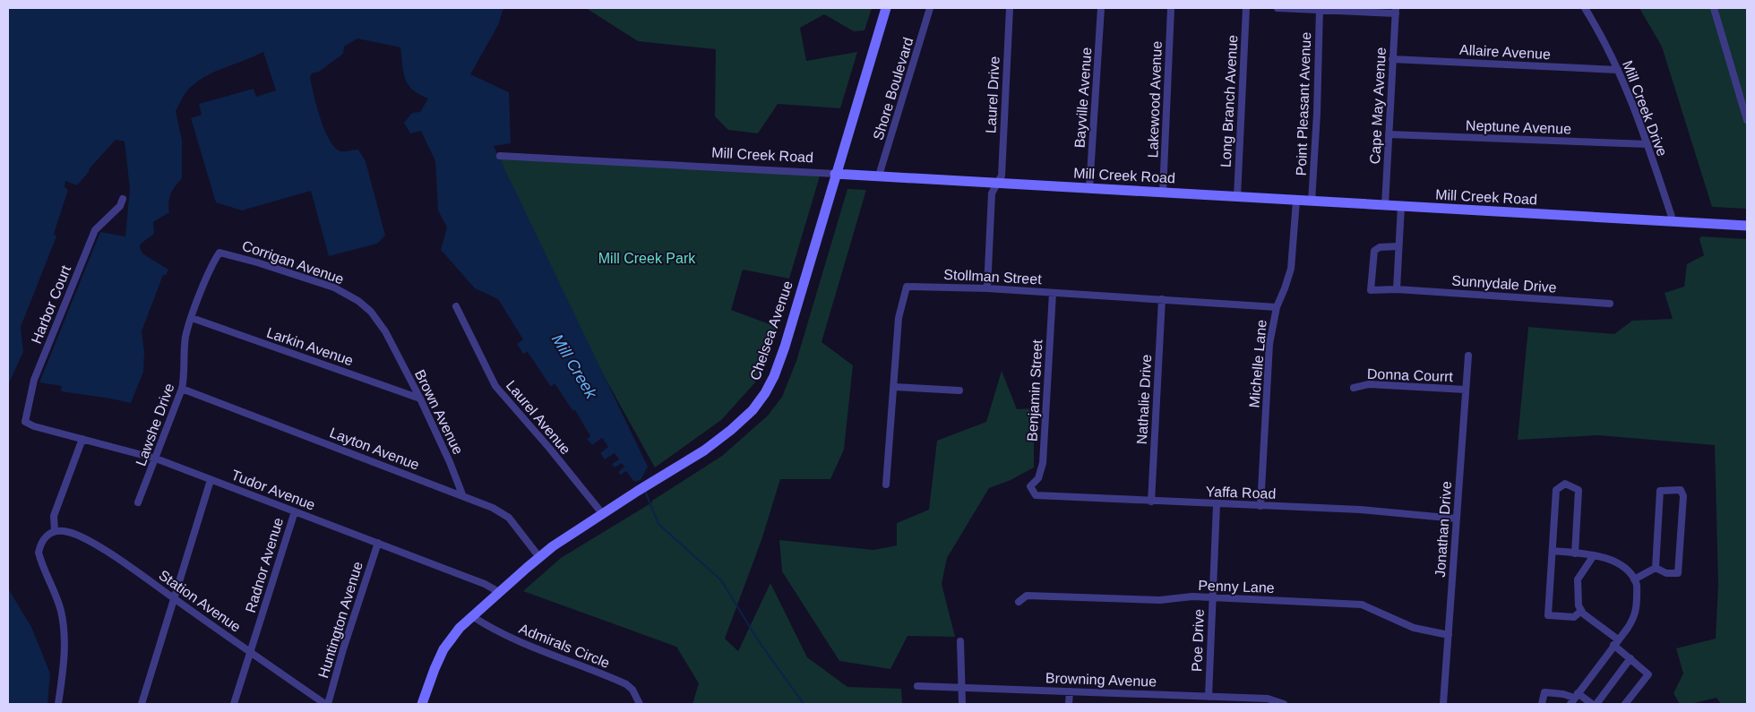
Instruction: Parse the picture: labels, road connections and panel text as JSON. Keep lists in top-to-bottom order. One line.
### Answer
{"streets":{"street":["Allaire Avenue","Shore Boulevard","Laurel Drive","Bayville Avenue","Lakewood Avenue","Long Branch Avenue","Point Pleasant Avenue","Cape May Avenue","Mill Creek Drive","Neptune Avenue","Mill Creek Road","Corrigan Avenue","Stollman Street","Sunnydale Drive","Harbor Court","Chelsea Avenue","Larkin Avenue","Michelle Lane","Donna Courrt","Benjamin Street","Nathalie Drive","Brown Avenue","Laurel Avenue","Lawshe Drive","Layton Avenue","Tudor Avenue","Yaffa Road","Jonathan Drive","Radnor Avenue","Penny Lane","Station Avenue","Huntington Avenue","Poe Drive","Admirals Circle","Browning Avenue"]},"crossings":[["Allaire Avenue","Cape May Avenue"],["Allaire Avenue","Mill Creek Drive"],["Shore Boulevard","Mill Creek Road"],["Laurel Drive","Mill Creek Road"],["Laurel Drive","Stollman Street"],["Bayville Avenue","Mill Creek Road"],["Lakewood Avenue","Mill Creek Road"],["Long Branch Avenue","Mill Creek Road"],["Point Pleasant Avenue","Mill Creek Road"],["Cape May Avenue","Neptune Avenue"],["Cape May Avenue","Mill Creek Road"],["Mill Creek Drive","Neptune Avenue"],["Mill Creek Drive","Mill Creek Road"],["Mill Creek Road","Chelsea Avenue"],["Mill Creek Road","Michelle Lane"],["Corrigan Avenue","Brown Avenue"],["Corrigan Avenue","Lawshe Drive"],["Stollman Street","Michelle Lane"],["Stollman Street","Benjamin Street"],["Stollman Street","Nathalie Drive"],["Harbor Court","Tudor Avenue"],["Chelsea Avenue","Laurel Avenue"],["Chelsea Avenue","Layton Avenue"],["Chelsea Avenue","Tudor Avenue"],["Chelsea Avenue","Admirals Circle"],["Larkin Avenue","Brown Avenue"],["Larkin Avenue","Lawshe Drive"],["Michelle Lane","Yaffa Road"],["Donna Courrt","Jonathan Drive"],["Benjamin Street","Yaffa Road"],["Nathalie Drive","Yaffa Road"],["Brown Avenue","Layton Avenue"],["Lawshe Drive","Layton Avenue"],["Lawshe Drive","Tudor Avenue"],["Tudor Avenue","Radnor Avenue"],["Tudor Avenue","Huntington Avenue"],["Yaffa Road","Jonathan Drive"],["Yaffa Road","Poe Drive"],["Jonathan Drive","Penny Lane"],["Radnor Avenue","Station Avenue"],["Penny Lane","Poe Drive"],["Station Avenue","Huntington Avenue"],["Poe Drive","Browning Avenue"]],"water":["Mill Creek"],"parks":["Mill Creek Park"]}
